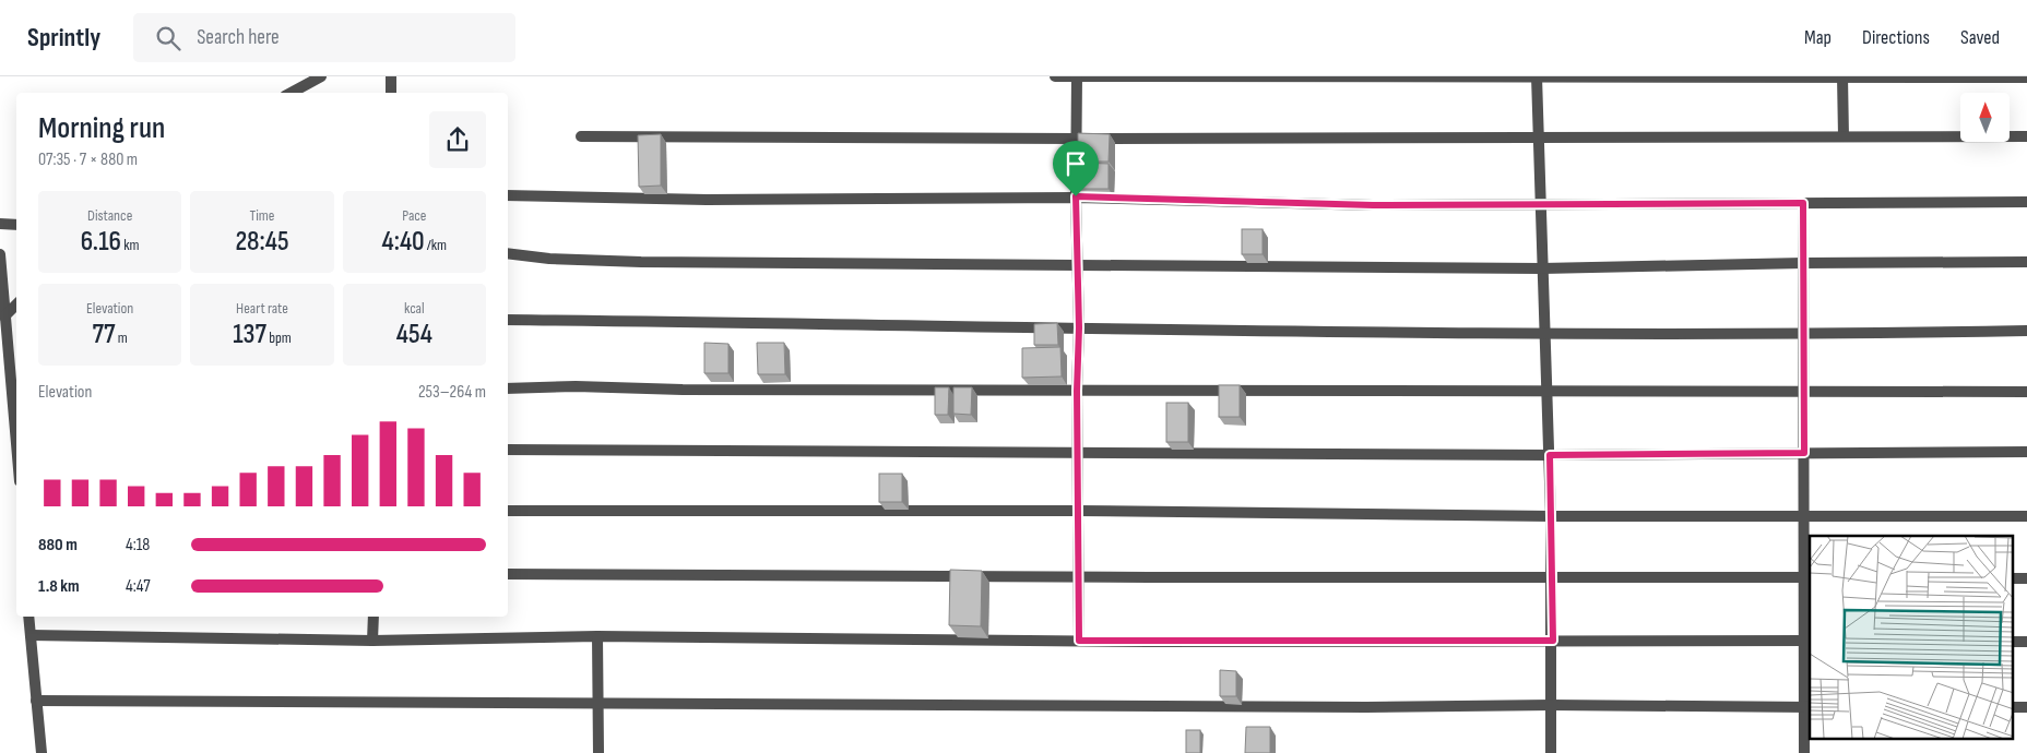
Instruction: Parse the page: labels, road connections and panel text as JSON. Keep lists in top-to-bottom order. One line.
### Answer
{"north":"top","page":{"header":"Sprintly","search":"Search here","nav":["Map","Directions","Saved"],"heading":["Morning run","07:35 · 7 × 880 m"],"stats":[["Distance","6.16 km"],["Time","28:45"],["Pace","4:40 /km"],["Elevation","77 m"],["Heart rate","137 bpm"],["kcal","454"]],"chart":["Elevation","253–264 m"],"list":[{"name":"880 m","note":"4:18"},{"name":"1.8 km","note":"4:47"}]}}
